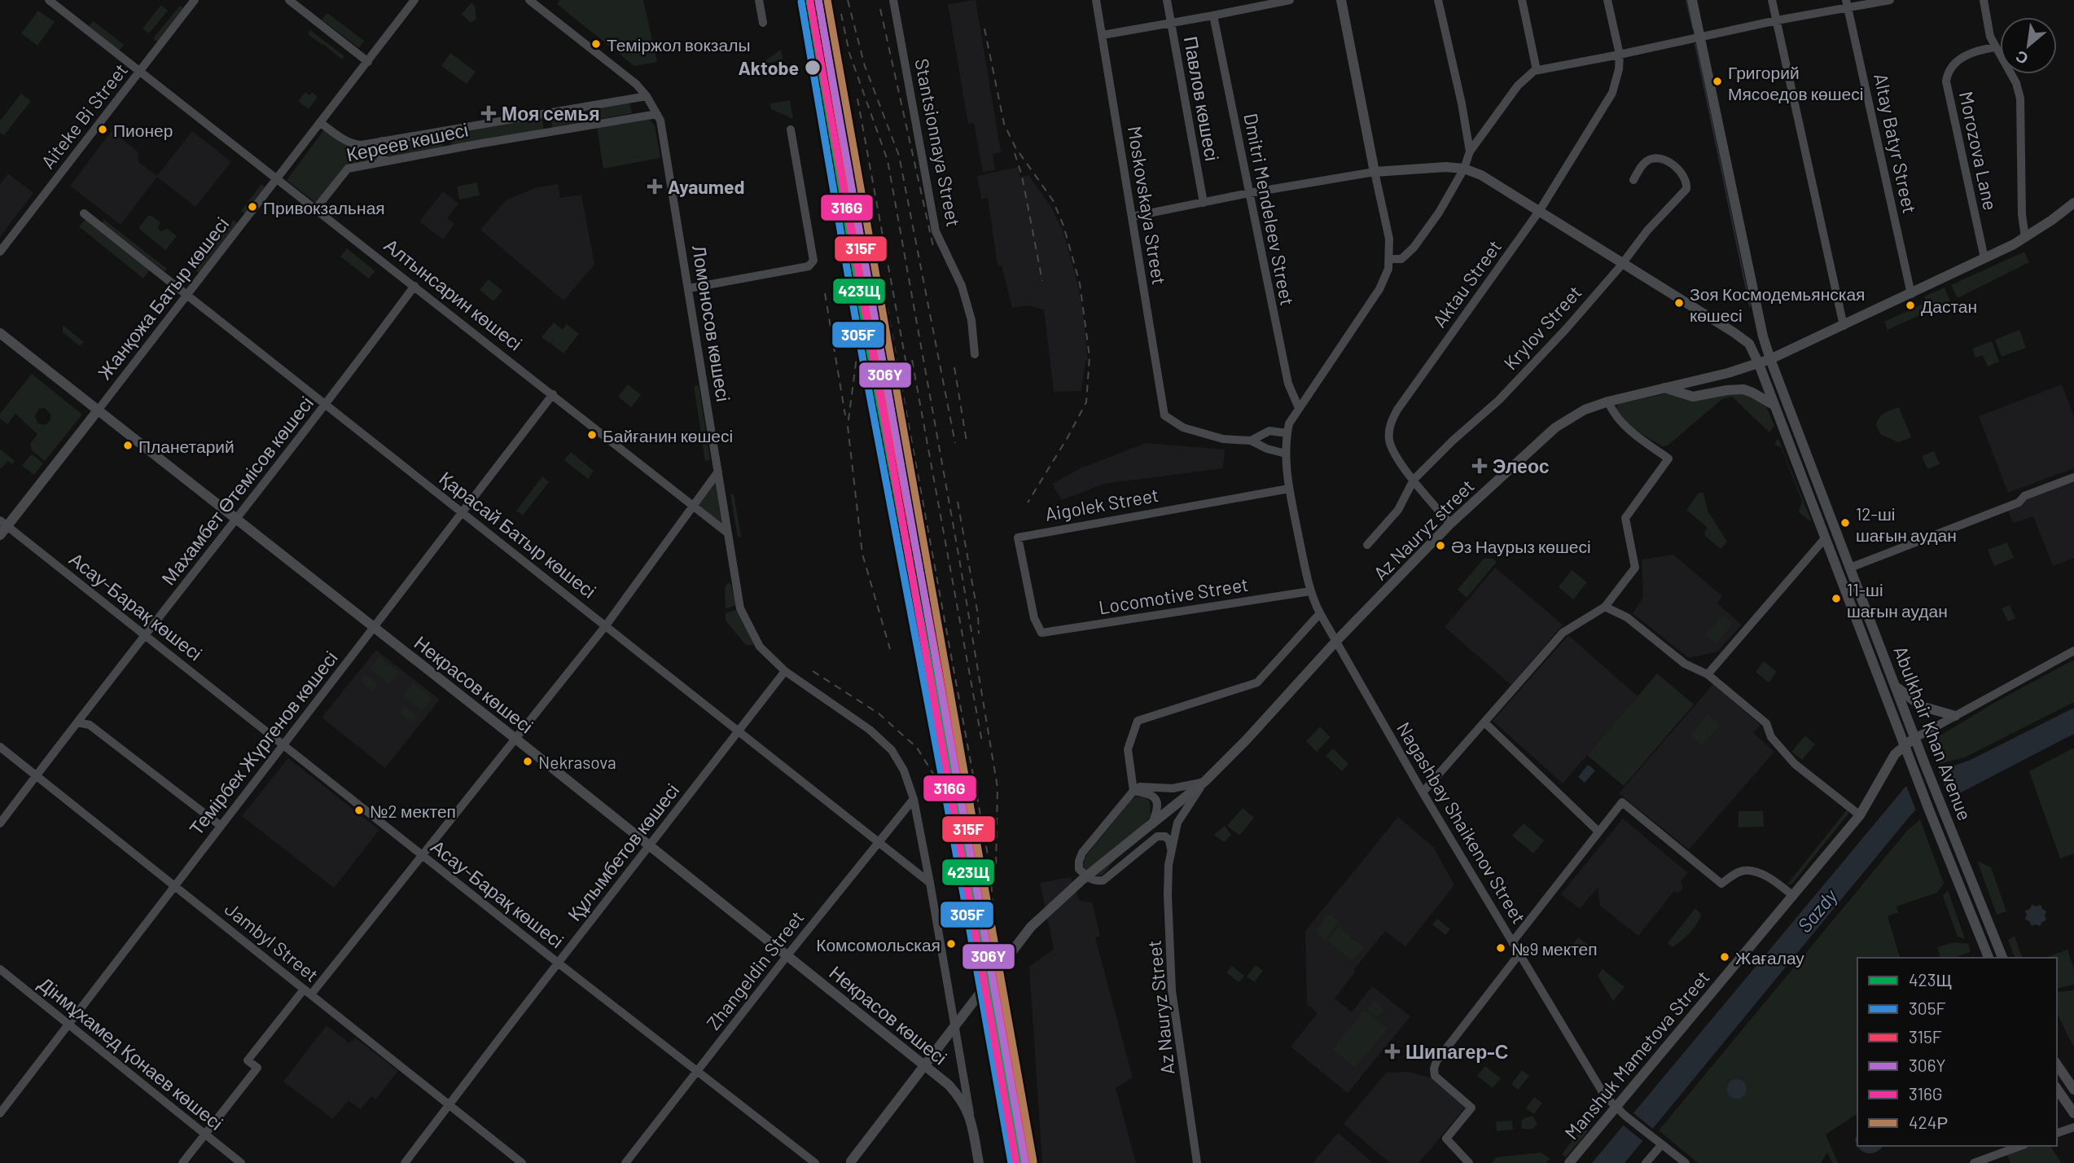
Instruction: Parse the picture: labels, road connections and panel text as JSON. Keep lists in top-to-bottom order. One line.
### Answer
{"streets":{"main road":["Жанқожа Батыр көшесі","Ломоносов көшесі","Az Nauryz street","Некрасов көшесі","Abulkhair Khan Avenue","Manshuk Mametova Street"],"street":["Павлов көшесі","Aiteke Bi Street","Кереев көшесі","Stantsionnaya Street","Altay Batyr Street","Morozova Lane","Moskovskaya Street","Dmitri Mendeleev Street","Aktau Street","Алтынсарин көшесі","Krylov Street","Махамбет Өтемісов көшесі","Aigolek Street","Қарасай Батыр көшесі","Locomotive Street","Асау-Барақ көшесі","Темірбек Жүргенов көшесі","Nagashbay Shaikenov Street","Құлымбетов көшесі","Jambyl Street","Zhangeldin Street","Az Nauryz Street","Дінмұхамед Қонаев көшесі"]},"crossings":[["Aiteke Bi Street","Алтынсарин көшесі"],["Кереев көшесі","Алтынсарин көшесі"],["Кереев көшесі","Жанқожа Батыр көшесі"],["Кереев көшесі","Ломоносов көшесі"],["Altay Batyr Street","Az Nauryz street"],["Morozova Lane","Az Nauryz street"],["Dmitri Mendeleev Street","Nagashbay Shaikenov Street"],["Aktau Street","Krylov Street"],["Aktau Street","Az Nauryz street"],["Aktau Street","Abulkhair Khan Avenue"],["Алтынсарин көшесі","Жанқожа Батыр көшесі"],["Алтынсарин көшесі","Ломоносов көшесі"],["Алтынсарин көшесі","Махамбет Өтемісов көшесі"],["Алтынсарин көшесі","Темірбек Жүргенов көшесі"],["Жанқожа Батыр көшесі","Қарасай Батыр көшесі"],["Жанқожа Батыр көшесі","Асау-Барақ көшесі"],["Жанқожа Батыр көшесі","Некрасов көшесі"],["Ломоносов көшесі","Қарасай Батыр көшесі"],["Ломоносов көшесі","Некрасов көшесі"],["Ломоносов көшесі","Құлымбетов көшесі"],["Ломоносов көшесі","Zhangeldin Street"],["Krylov Street","Abulkhair Khan Avenue"],["Махамбет Өтемісов көшесі","Қарасай Батыр көшесі"],["Махамбет Өтемісов көшесі","Асау-Барақ көшесі"],["Махамбет Өтемісов көшесі","Некрасов көшесі"],["Махамбет Өтемісов көшесі","Jambyl Street"],["Aigolek Street","Locomotive Street"],["Aigolek Street","Nagashbay Shaikenov Street"],["Az Nauryz street","Abulkhair Khan Avenue"],["Az Nauryz street","Nagashbay Shaikenov Street"],["Қарасай Батыр көшесі","Темірбек Жүргенов көшесі"],["Қарасай Батыр көшесі","Құлымбетов көшесі"],["Қарасай Батыр көшесі","Zhangeldin Street"],["Locomotive Street","Nagashbay Shaikenov Street"],["Асау-Барақ көшесі","Темірбек Жүргенов көшесі"],["Асау-Барақ көшесі","Құлымбетов көшесі"],["Асау-Барақ көшесі","Zhangeldin Street"],["Некрасов көшесі","Темірбек Жүргенов көшесі"],["Некрасов көшесі","Құлымбетов көшесі"],["Некрасов көшесі","Zhangeldin Street"],["Abulkhair Khan Avenue","Manshuk Mametova Street"],["Темірбек Жүргенов көшесі","Jambyl Street"],["Темірбек Жүргенов көшесі","Дінмұхамед Қонаев көшесі"],["Nagashbay Shaikenov Street","Manshuk Mametova Street"],["Құлымбетов көшесі","Jambyl Street"]],"water":["Sazdy"],"places":{"other":["Теміржол вокзалы","Aktobe","Григорий Мясоедов көшесі","Пионер","Привокзальная","Зоя Космодемьянская көшесі","Дастан","Байғанин көшесі","Планетарий","12-ші шағын аудан","Әз Наурыз көшесі","11-ші шағын аудан","Nekrasova","№2 мектеп","Комсомольская","№9 мектеп","Жағалау"],"health":["Моя семья","Ayaumed","Элеос","Шипагер-С"]},"lines":["transit line 423Щ","transit line 315F","transit line 306Y","transit line 424Р","transit line 305F","transit line 316G"],"legend":["423Щ","305F","315F","306Y","316G","424Р"],"north":"bottom left"}
